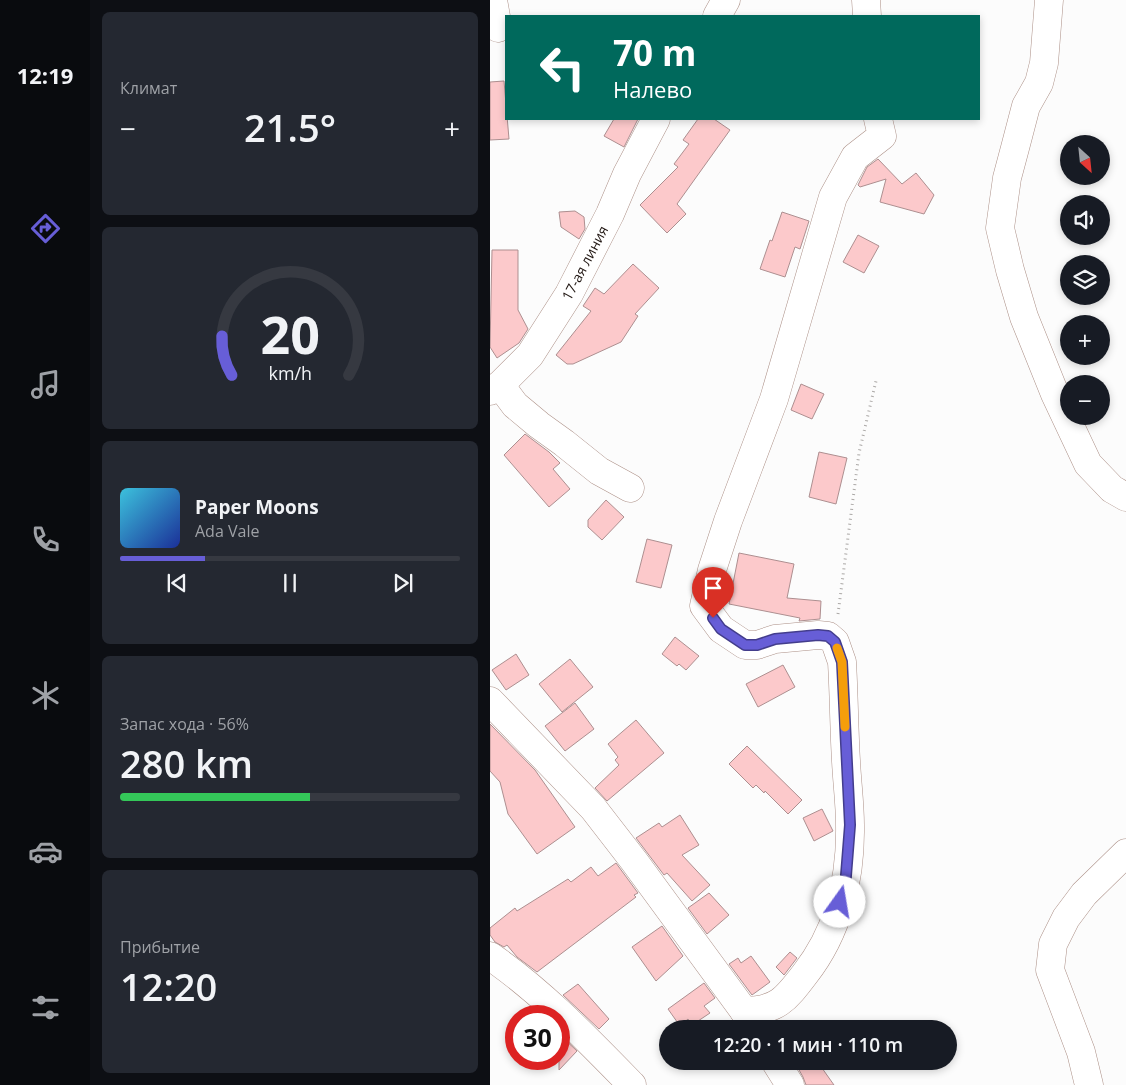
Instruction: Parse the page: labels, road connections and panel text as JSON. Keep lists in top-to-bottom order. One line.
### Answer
{"streets":{"street":["17-ая линия"]},"north":"bottom right","page":{"tabs":"12:19","tile":["Климат",["Запас хода · 56%","280 km"],["Прибытие","12:20"]],"turn":["70 m","Налево"],"heat":["−","21.5°","+"],"map_buttons":["+","−"],"song":["Paper Moons","Ada Vale"],"limit":"30","trip":"12:20 · 1 мин · 110 m","gauge":["20","km/h"]}}
